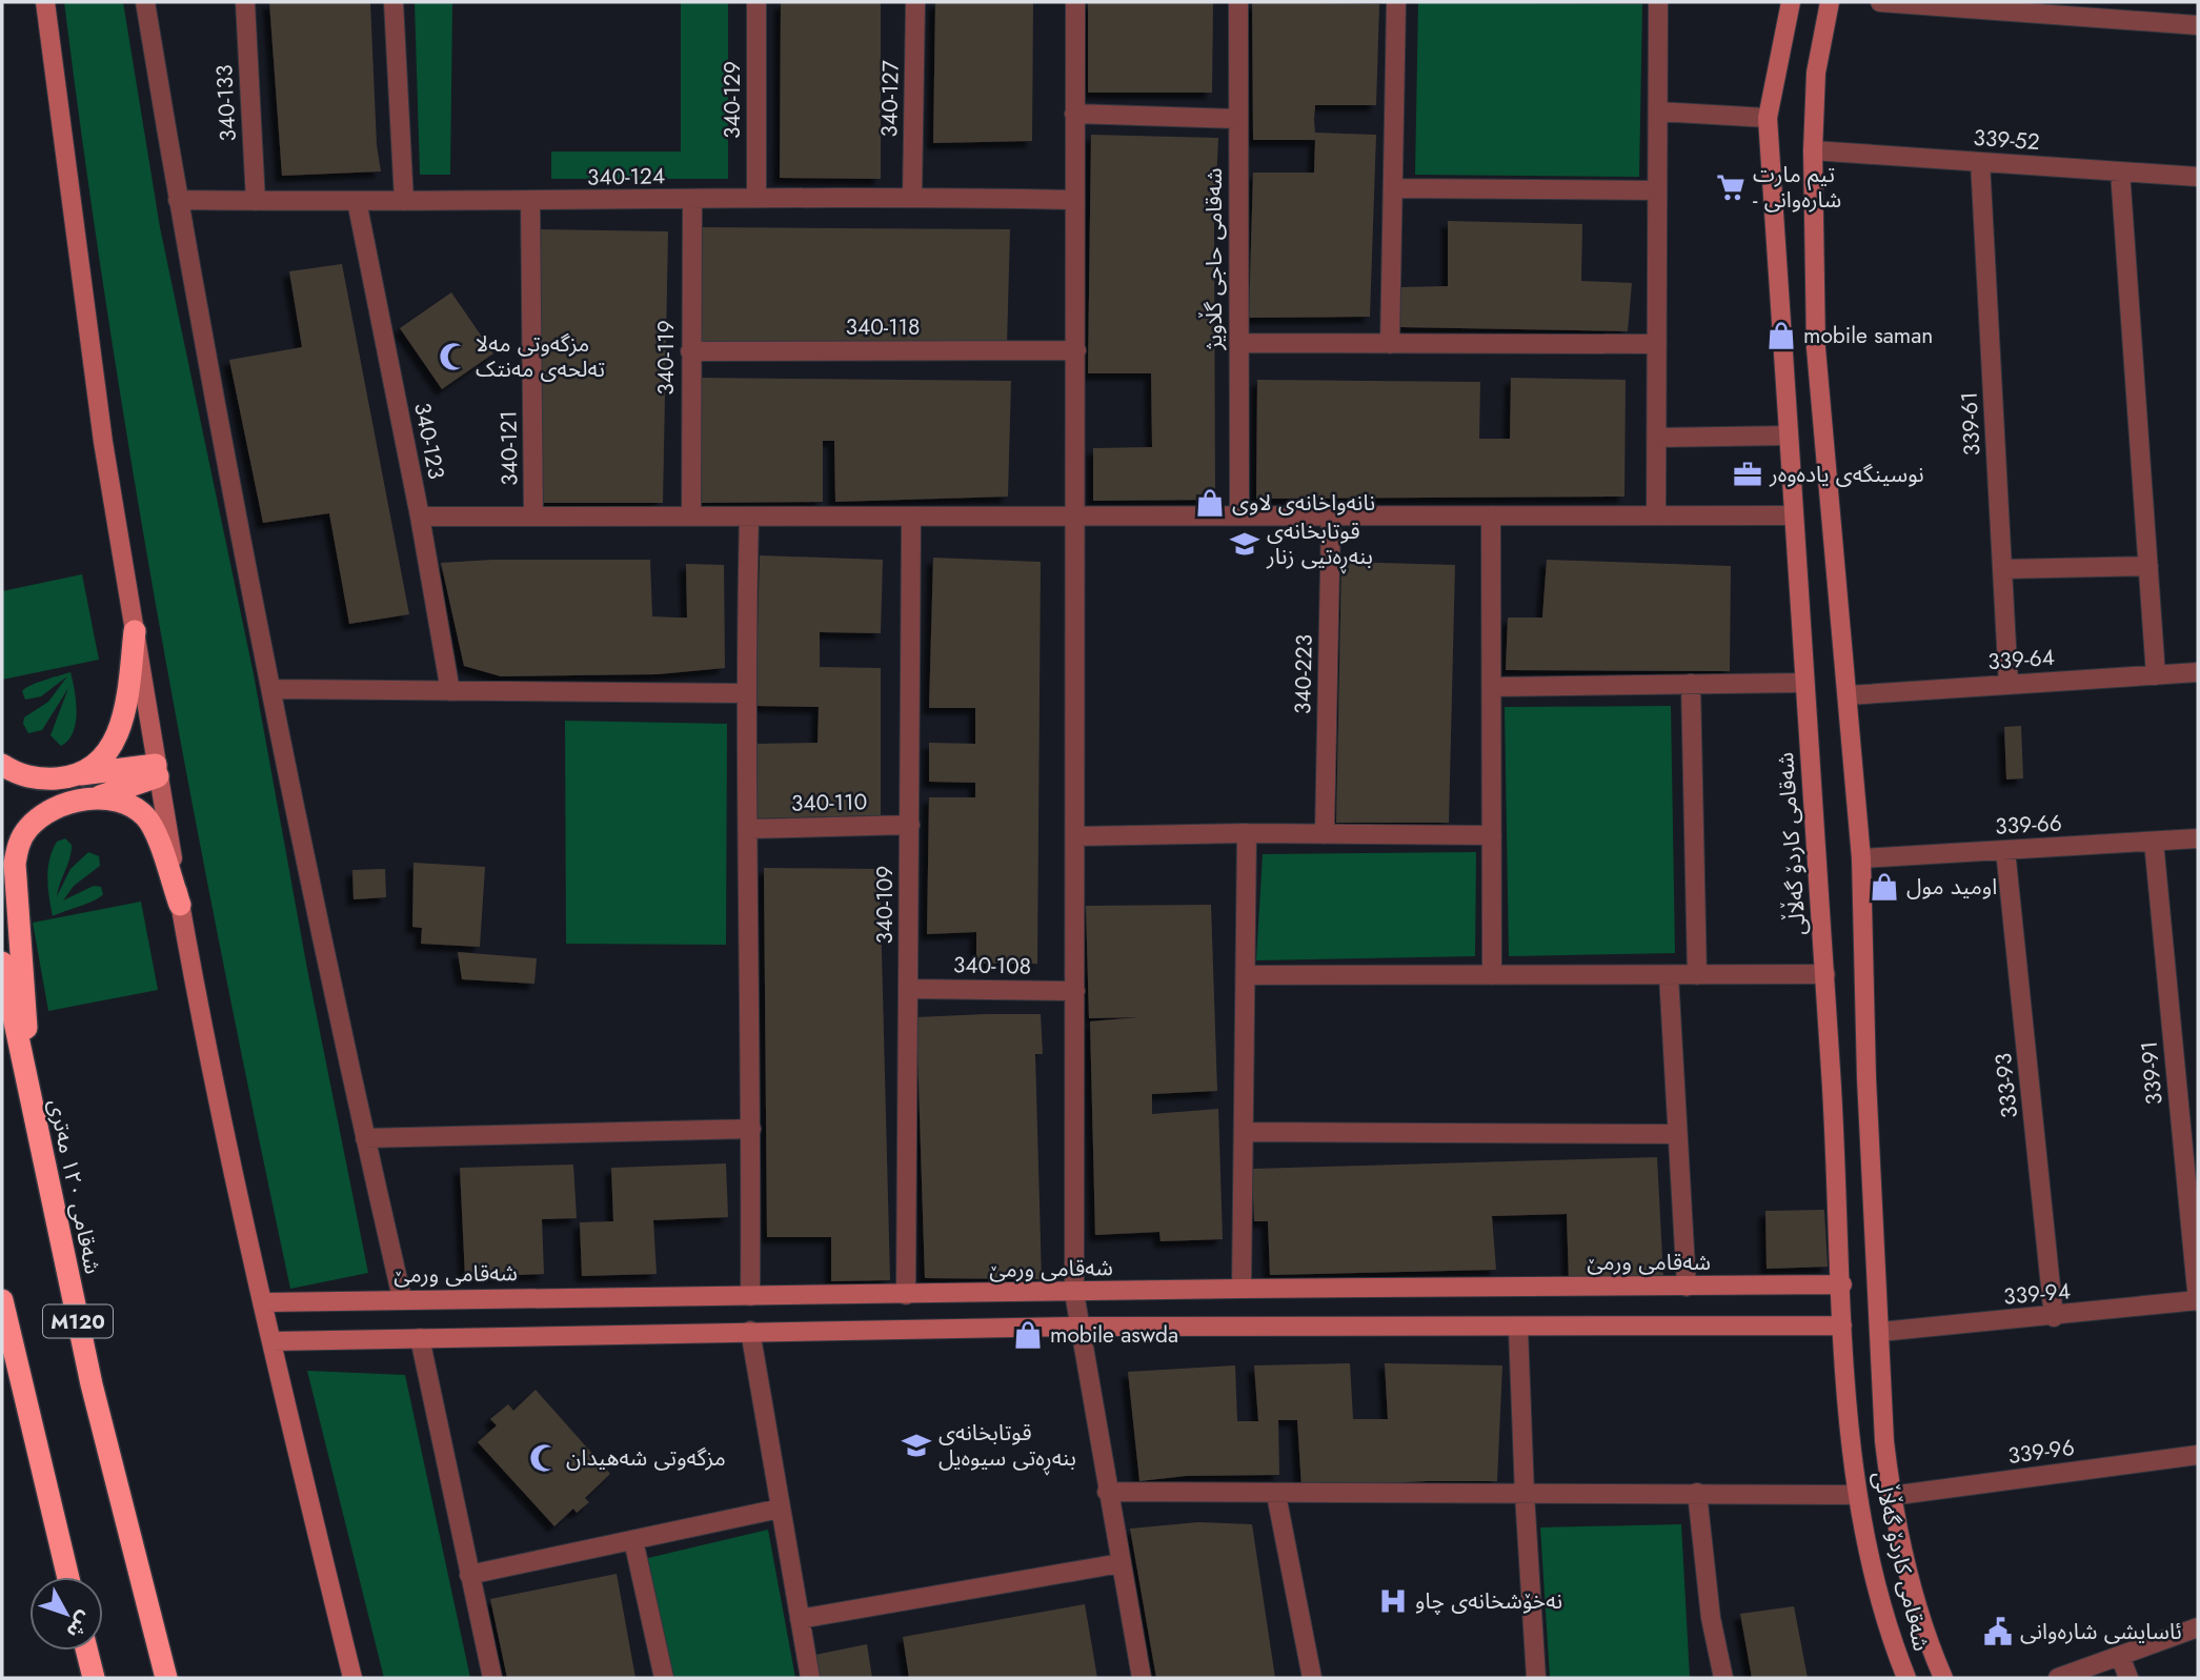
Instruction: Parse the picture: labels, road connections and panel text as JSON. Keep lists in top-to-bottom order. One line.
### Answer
{"streets":{"highway":["شەقامی ١٢٠ مەتری","M120"],"street":["340-127","340-129","340-133","339-52","340-124","شەقامی حاجی گڵاویژ","340-118","340-119","339-61","340-123","340-121","339-64","340-223","340-110","339-66","شەقامی کاردۆ گەڵاڵی","340-109","340-108","339-91","333-93","شەقامی ورمێ","339-94","339-96"]},"crossings":[["340-127","340-124"],["340-129","340-124"],["340-133","340-124"],["339-52","339-61"],["339-52","شەقامی کاردۆ گەڵاڵی"],["340-124","340-119"],["340-124","340-123"],["340-124","340-121"],["340-118","340-119"],["339-61","339-64"],["339-64","شەقامی کاردۆ گەڵاڵی"],["340-110","340-109"],["339-66","شەقامی کاردۆ گەڵاڵی"],["339-66","339-91"],["339-66","333-93"],["شەقامی کاردۆ گەڵاڵی","شەقامی ورمێ"],["شەقامی کاردۆ گەڵاڵی","339-94"],["شەقامی کاردۆ گەڵاڵی","339-96"],["340-109","340-108"],["340-109","شەقامی ورمێ"],["339-91","339-94"],["333-93","339-94"]],"places":{"supermarket":["تیم مارت - شارەوانی"],"shop":["mobile saman","نانەواخانەی لاوی","اوميد مول","mobile aswda"],"mosque":["مزگەوتی مەلا تەلحەی مەنتک","مزگەوتی شەهیدان"],"office":["نوسینگەی یادەوەر"],"school or university":["قوتابخانەی بنەڕەتیی زنار","قوتابخانەی بنەڕەتی سیوەیل"],"hospital":["نەخۆشخانەی چاو"],"public building":["ئاسایشی شارەوانی"]},"north":"bottom right"}
